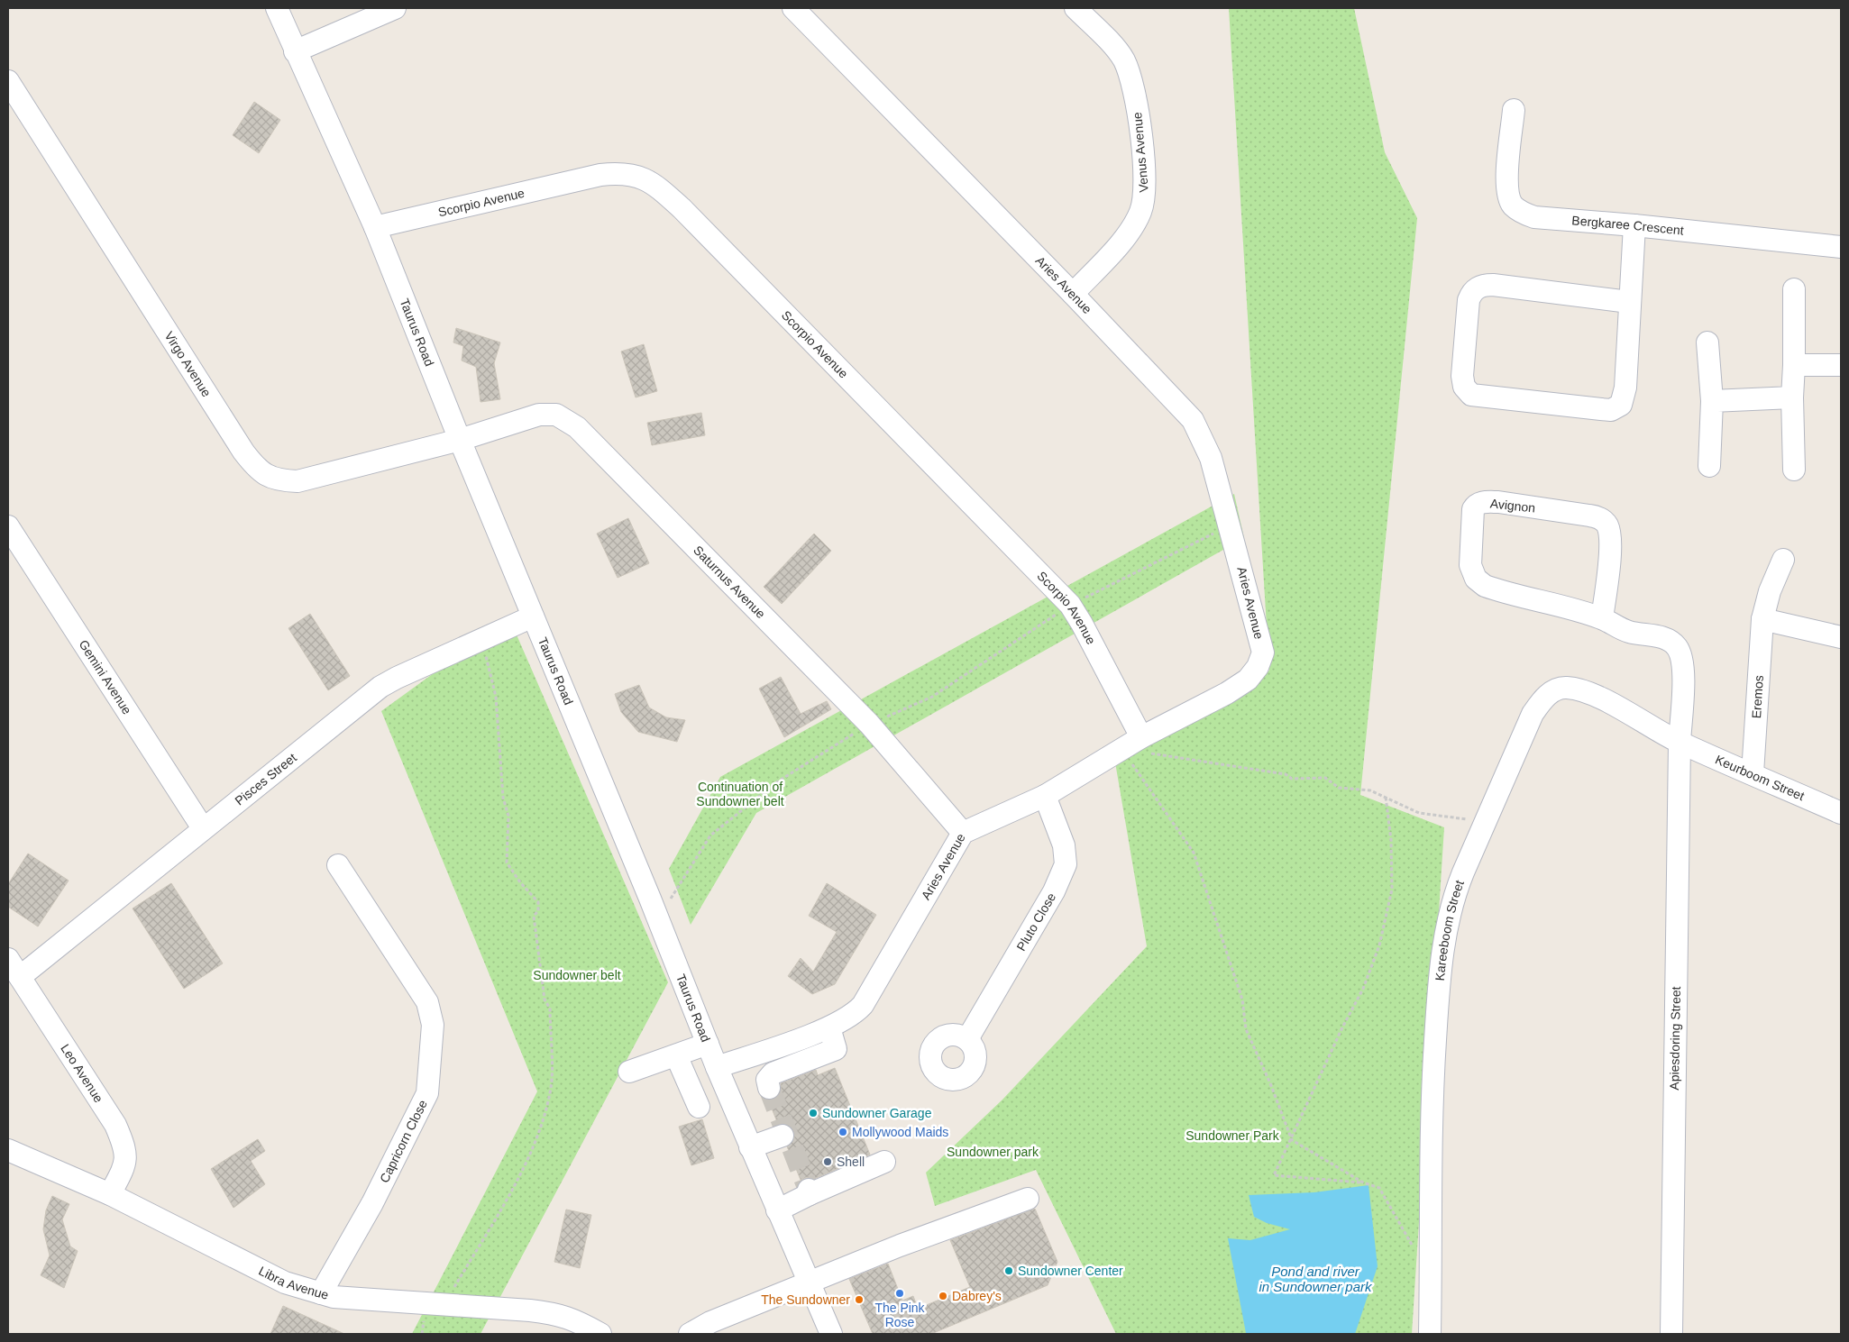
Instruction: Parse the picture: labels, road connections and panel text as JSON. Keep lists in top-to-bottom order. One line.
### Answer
{"streets":{"street":["Venus Avenue","Scorpio Avenue","Bergkaree Crescent","Aries Avenue","Taurus Road","Virgo Avenue","Avignon","Saturnus Avenue","Gemini Avenue","Eremos","Keurboom Street","Pisces Street","Pluto Close","Kareeboom Street","Apiesdoring Street","Leo Avenue","Capricorn Close","Libra Avenue"]},"crossings":[["Venus Avenue","Aries Avenue"],["Scorpio Avenue","Aries Avenue"],["Scorpio Avenue","Taurus Road"],["Aries Avenue","Taurus Road"],["Aries Avenue","Saturnus Avenue"],["Aries Avenue","Pluto Close"],["Taurus Road","Virgo Avenue"],["Taurus Road","Saturnus Avenue"],["Taurus Road","Pisces Street"],["Virgo Avenue","Saturnus Avenue"],["Avignon","Keurboom Street"],["Avignon","Kareeboom Street"],["Avignon","Apiesdoring Street"],["Gemini Avenue","Pisces Street"],["Eremos","Keurboom Street"],["Keurboom Street","Kareeboom Street"],["Keurboom Street","Apiesdoring Street"],["Pisces Street","Leo Avenue"],["Kareeboom Street","Apiesdoring Street"],["Leo Avenue","Libra Avenue"],["Capricorn Close","Libra Avenue"]],"water":["Pond and river in Sundowner park"],"parks":["Continuation of Sundowner belt","Sundowner belt","Sundowner Park","Sundowner park"],"places":["Sundowner Garage","Mollywood Maids","Shell","Sundowner Center","The Pink Rose","Dabrey's","The Sundowner"]}
